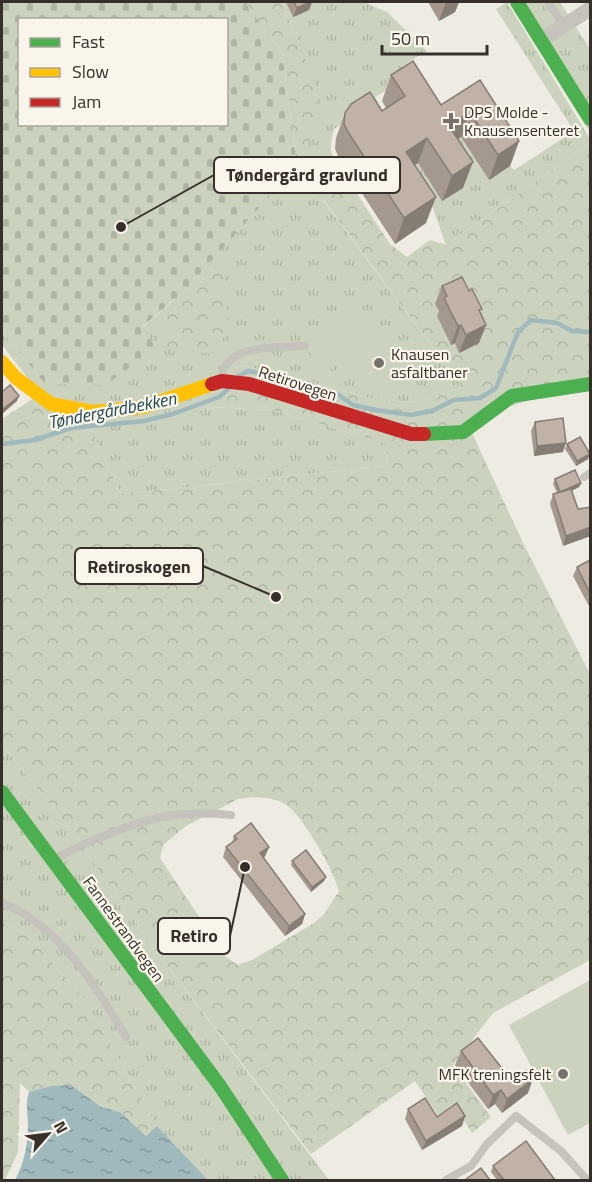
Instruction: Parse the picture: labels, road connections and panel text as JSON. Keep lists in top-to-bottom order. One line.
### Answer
{"streets":{"main road":["Retirovegen","Fannestrandvegen"]},"water":["Tøndergårdbekken"],"places":{"health":["DPS Molde - Knausensenteret"],"other":["Tøndergård gravlund","Knausen asfaltbaner","Retiroskogen","Retiro","MFK treningsfelt"]},"legend":["Fast","Slow","Jam"],"scale_bar":"50 m","north":"top right"}
